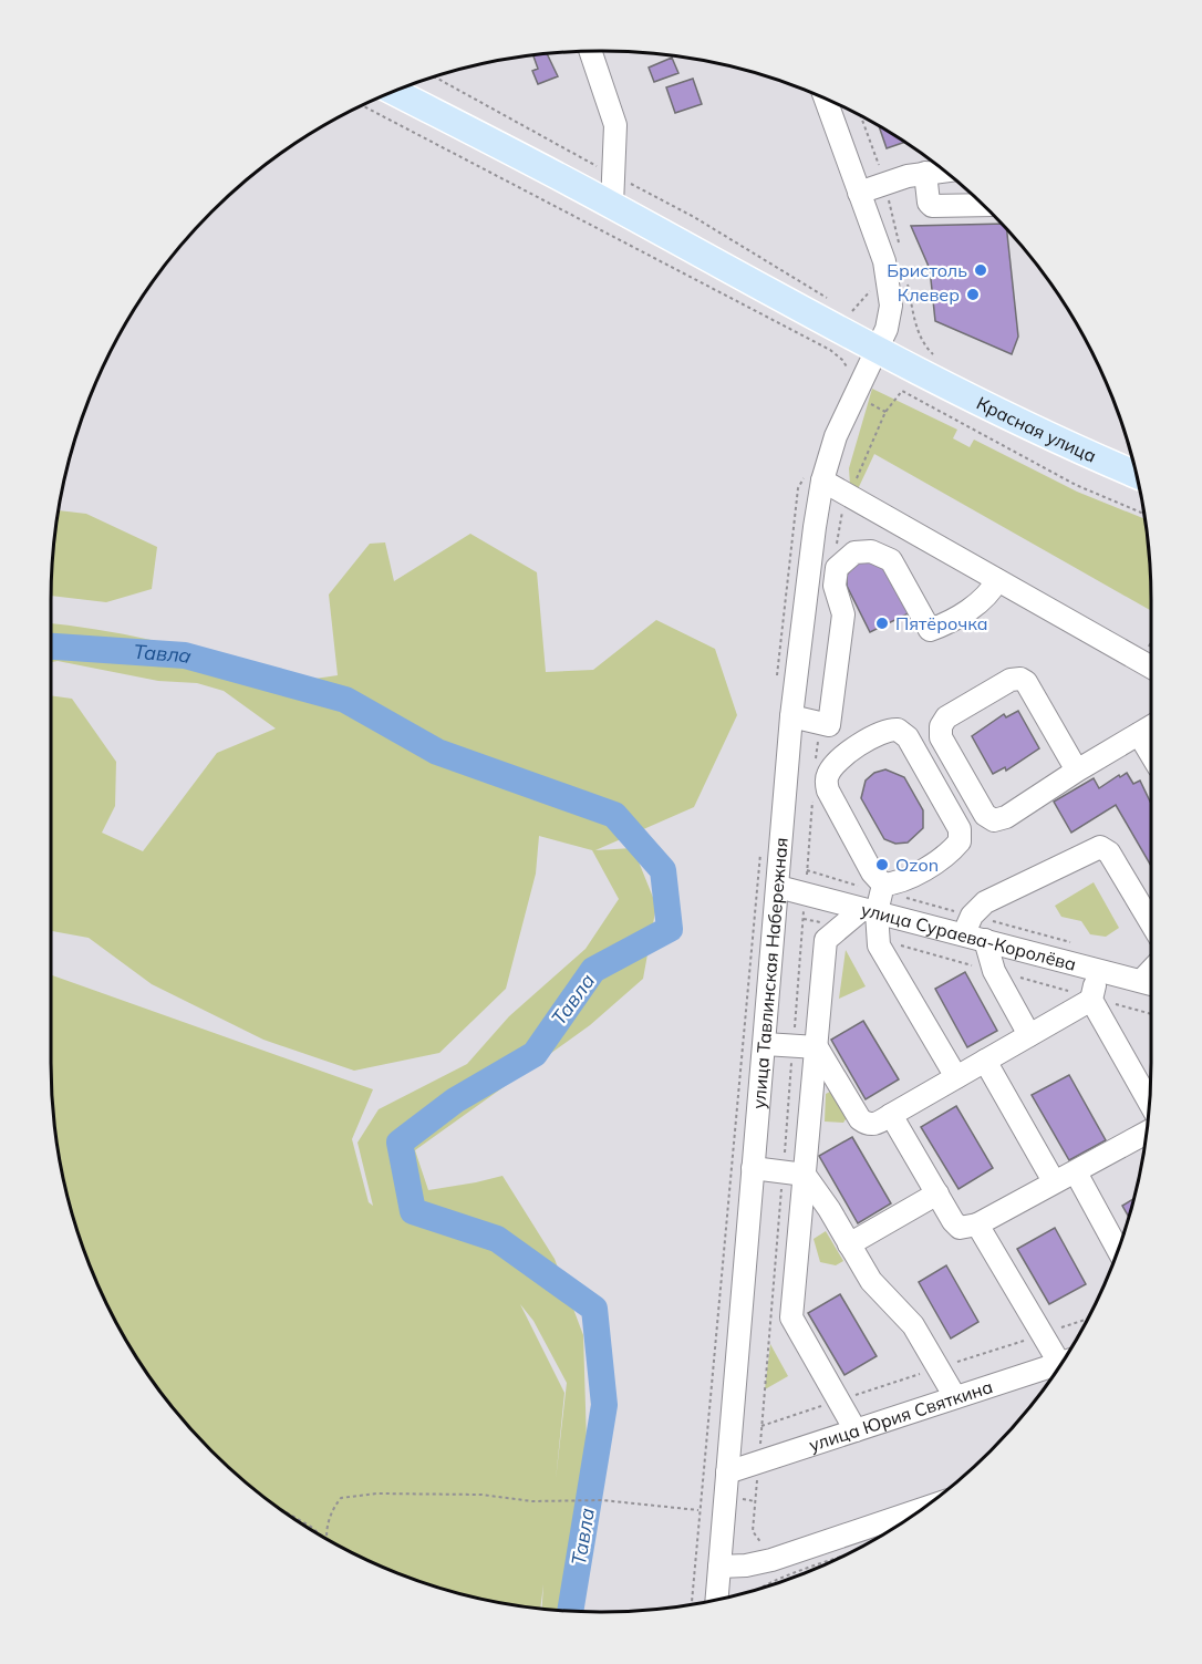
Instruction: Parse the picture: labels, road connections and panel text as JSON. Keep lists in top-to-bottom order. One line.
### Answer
{"streets":{"main road":["Красная улица"],"street":["улица Сураева-Королёва","улица Тавлинская Набережная","улица Юрия Святкина"]},"crossings":[["Красная улица","улица Тавлинская Набережная"],["улица Сураева-Королёва","улица Тавлинская Набережная"],["улица Тавлинская Набережная","улица Юрия Святкина"]],"water":["Тавла"],"places":["Бристоль","Клевер","Пятёрочка","Ozon"]}
